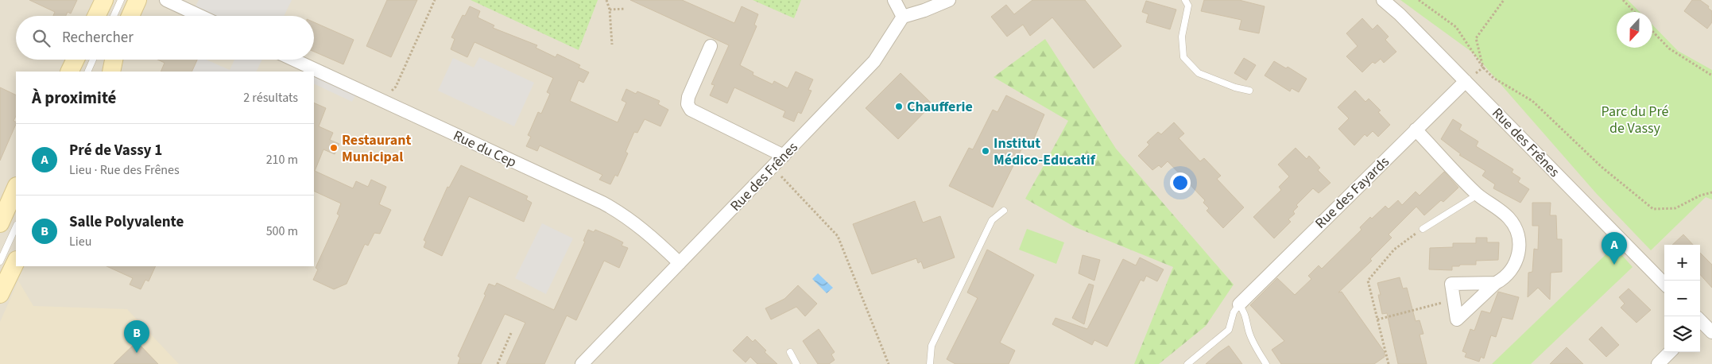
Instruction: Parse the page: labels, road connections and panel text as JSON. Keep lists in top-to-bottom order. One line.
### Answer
{"streets":{"street":["Rue des Frênes","Rue du Cep","Rue des Fayards"]},"crossings":[["Rue des Frênes","Rue du Cep"],["Rue des Frênes","Rue des Fayards"]],"parks":["Parc du Pré de Vassy"],"places":["Chaufferie","Restaurant Municipal","Institut Médico-Educatif"],"north":"bottom","page":{"search":"Rechercher","heading":["À proximité","2 résultats"],"list":[{"mark":"A","name":"Pré de Vassy 1","note":"Lieu · Rue des Frênes","value":"210 m"},{"mark":"B","name":"Salle Polyvalente","note":"Lieu","value":"500 m"}],"pins":["A","B"],"map_buttons":["+","−"]}}
